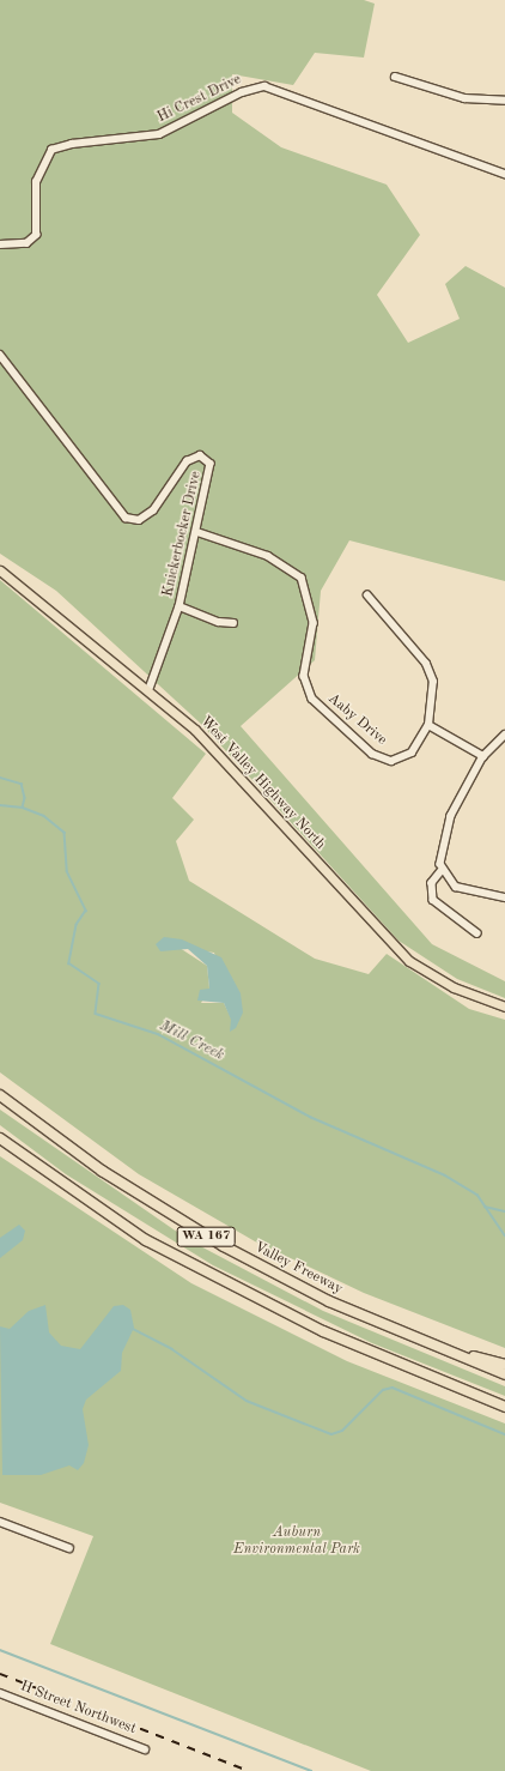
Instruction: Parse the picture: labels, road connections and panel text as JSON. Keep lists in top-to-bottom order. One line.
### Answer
{"streets":{"highway":["WA 167","Valley Freeway"],"main road":["West Valley Highway North"],"street":["Hi Crest Drive","Knickerbocker Drive","Aaby Drive","H Street Northwest"]},"crossings":[["Knickerbocker Drive","Aaby Drive"],["Knickerbocker Drive","West Valley Highway North"]],"water":["Mill Creek"],"parks":["Auburn Environmental Park"]}
